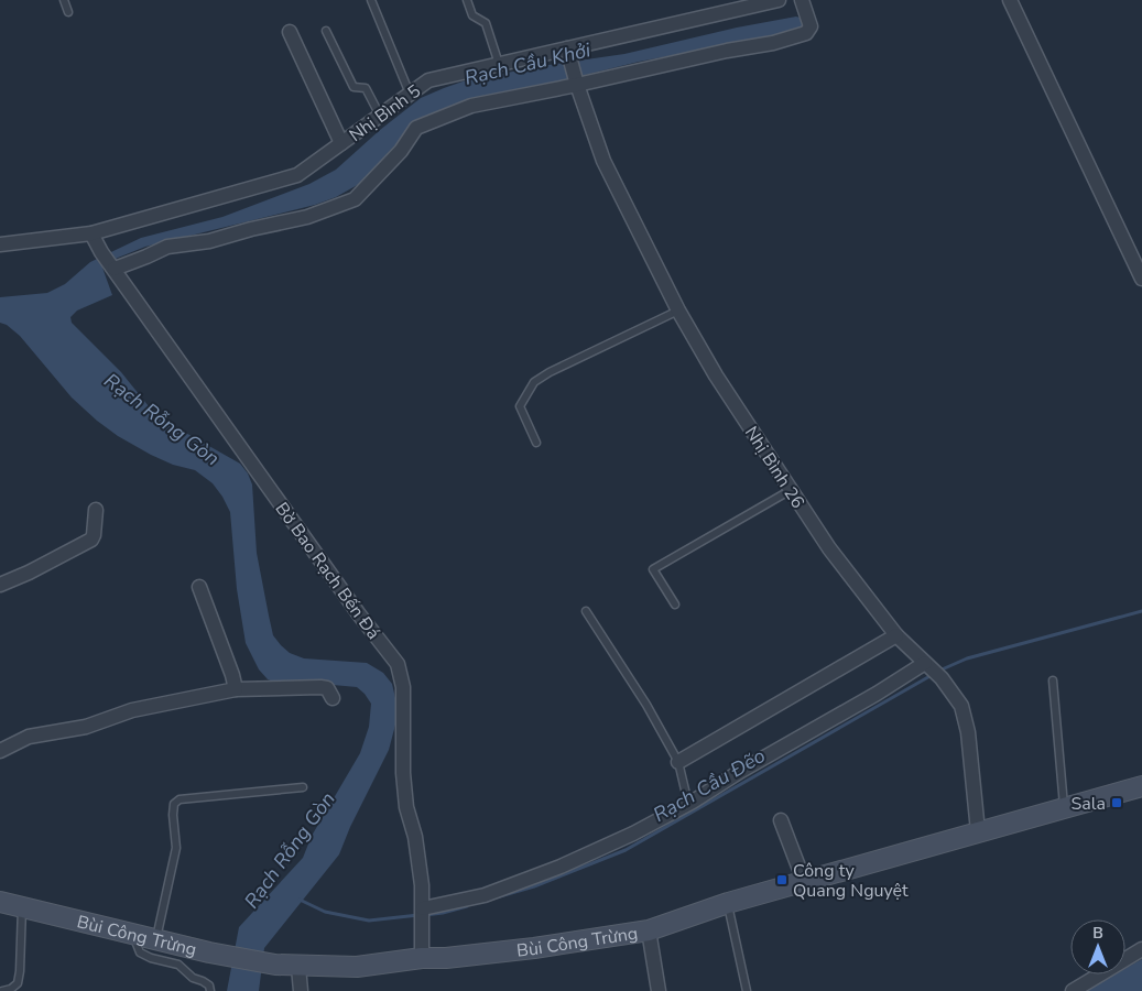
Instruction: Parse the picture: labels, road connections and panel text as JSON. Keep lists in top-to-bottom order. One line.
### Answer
{"streets":{"street":["Nhị Bình 5","Nhị Bình 26","Bờ Bao Rạch Bến Đá","Bùi Công Trừng"]},"crossings":[["Nhị Bình 5","Nhị Bình 26"],["Nhị Bình 5","Bờ Bao Rạch Bến Đá"],["Nhị Bình 26","Bùi Công Trừng"],["Bờ Bao Rạch Bến Đá","Bùi Công Trừng"]],"water":["Rạch Cầu Khởi","Rạch Rỗng Gòn","Rạch Cầu Đẽo"],"places":{"transit":["Sala","Công ty Quang Nguyệt"]},"north":"top"}
